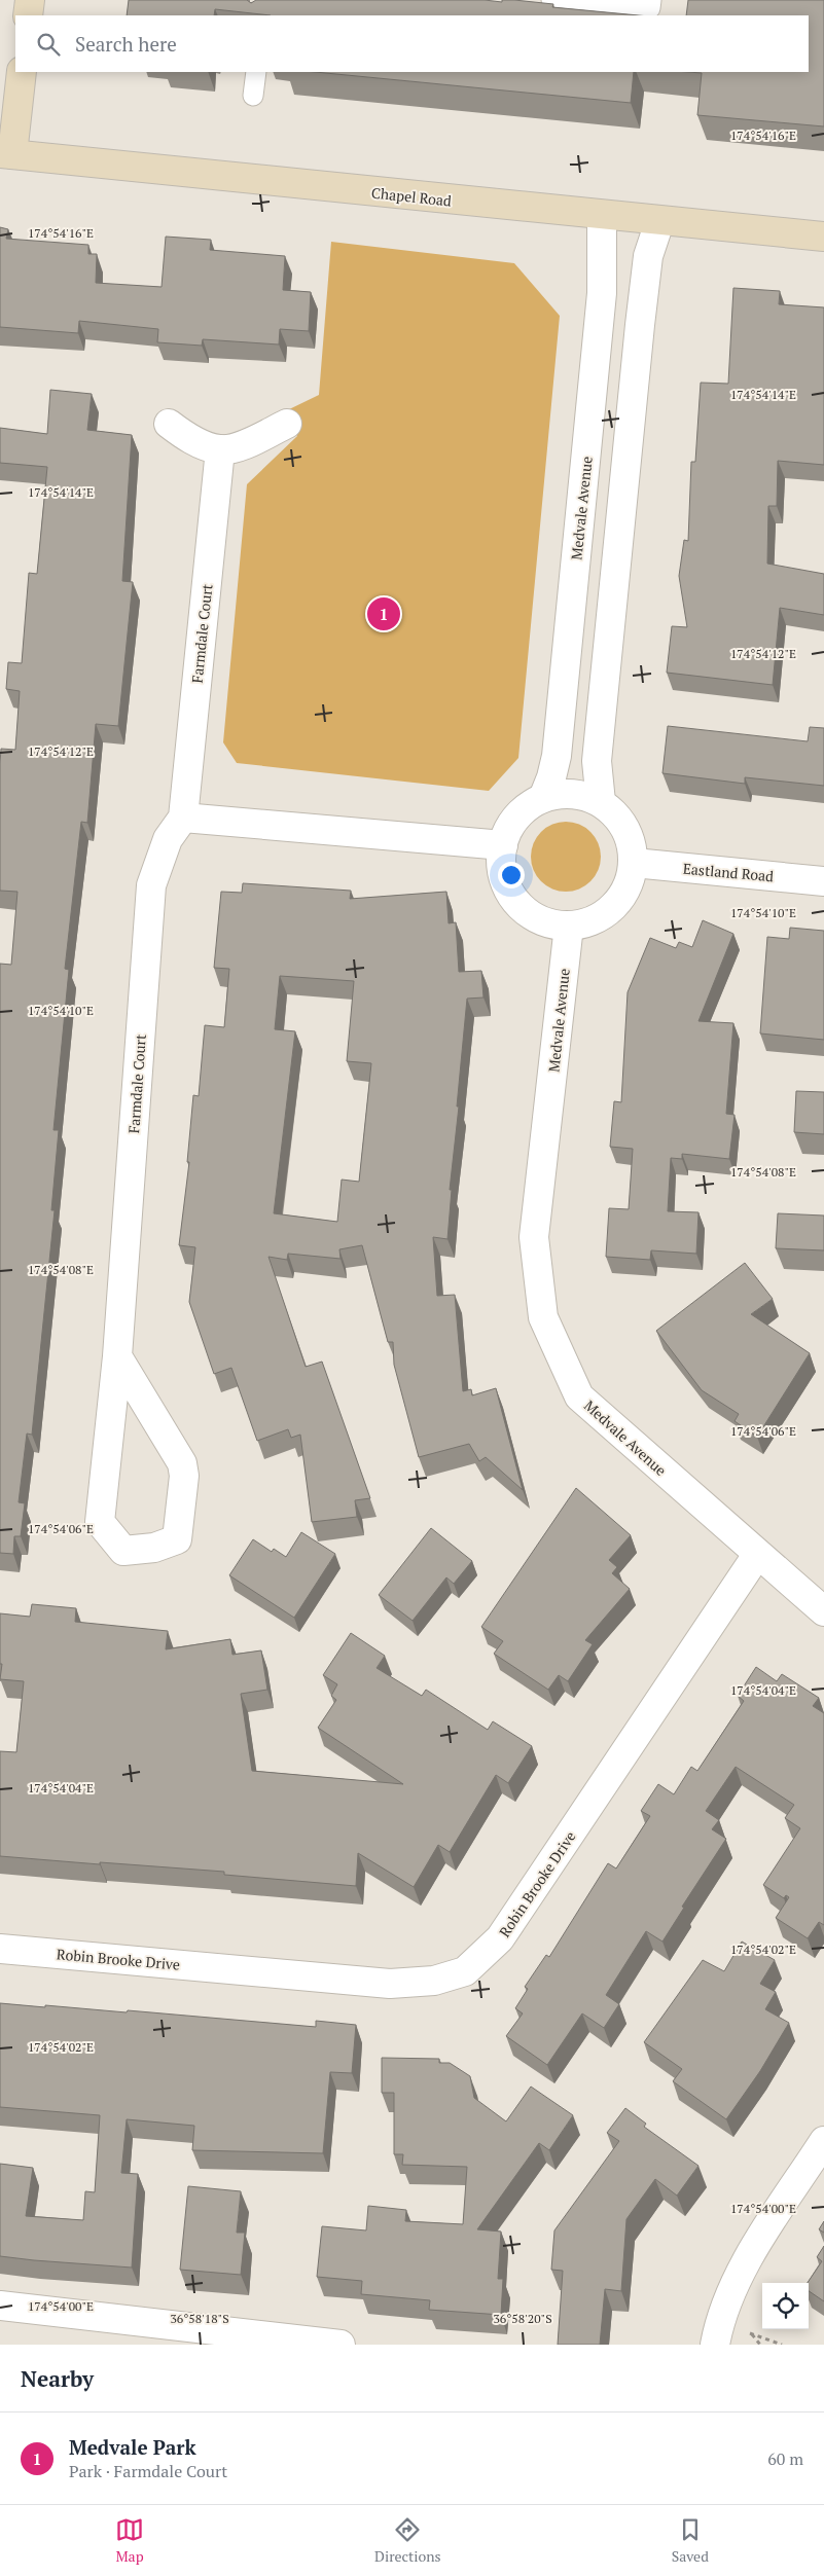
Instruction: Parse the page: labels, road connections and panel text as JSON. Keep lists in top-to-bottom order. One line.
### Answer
{"streets":{"main road":["Chapel Road"],"street":["Medvale Avenue","Farmdale Court","Eastland Road","Robin Brooke Drive"]},"crossings":[["Chapel Road","Medvale Avenue"],["Medvale Avenue","Eastland Road"],["Medvale Avenue","Robin Brooke Drive"]],"page":{"search":"Search here","pins":"1","heading":"Nearby","list":[{"mark":"1","name":"Medvale Park","note":"Park · Farmdale Court","value":"60 m"}],"nav":["Map","Directions","Saved"]},"coordinates":["174°54'16\"E","174°54'14\"E","174°54'12\"E","174°54'10\"E","174°54'08\"E","174°54'06\"E","174°54'04\"E","174°54'02\"E","174°54'00\"E","36°58'18\"S","36°58'20\"S"]}
